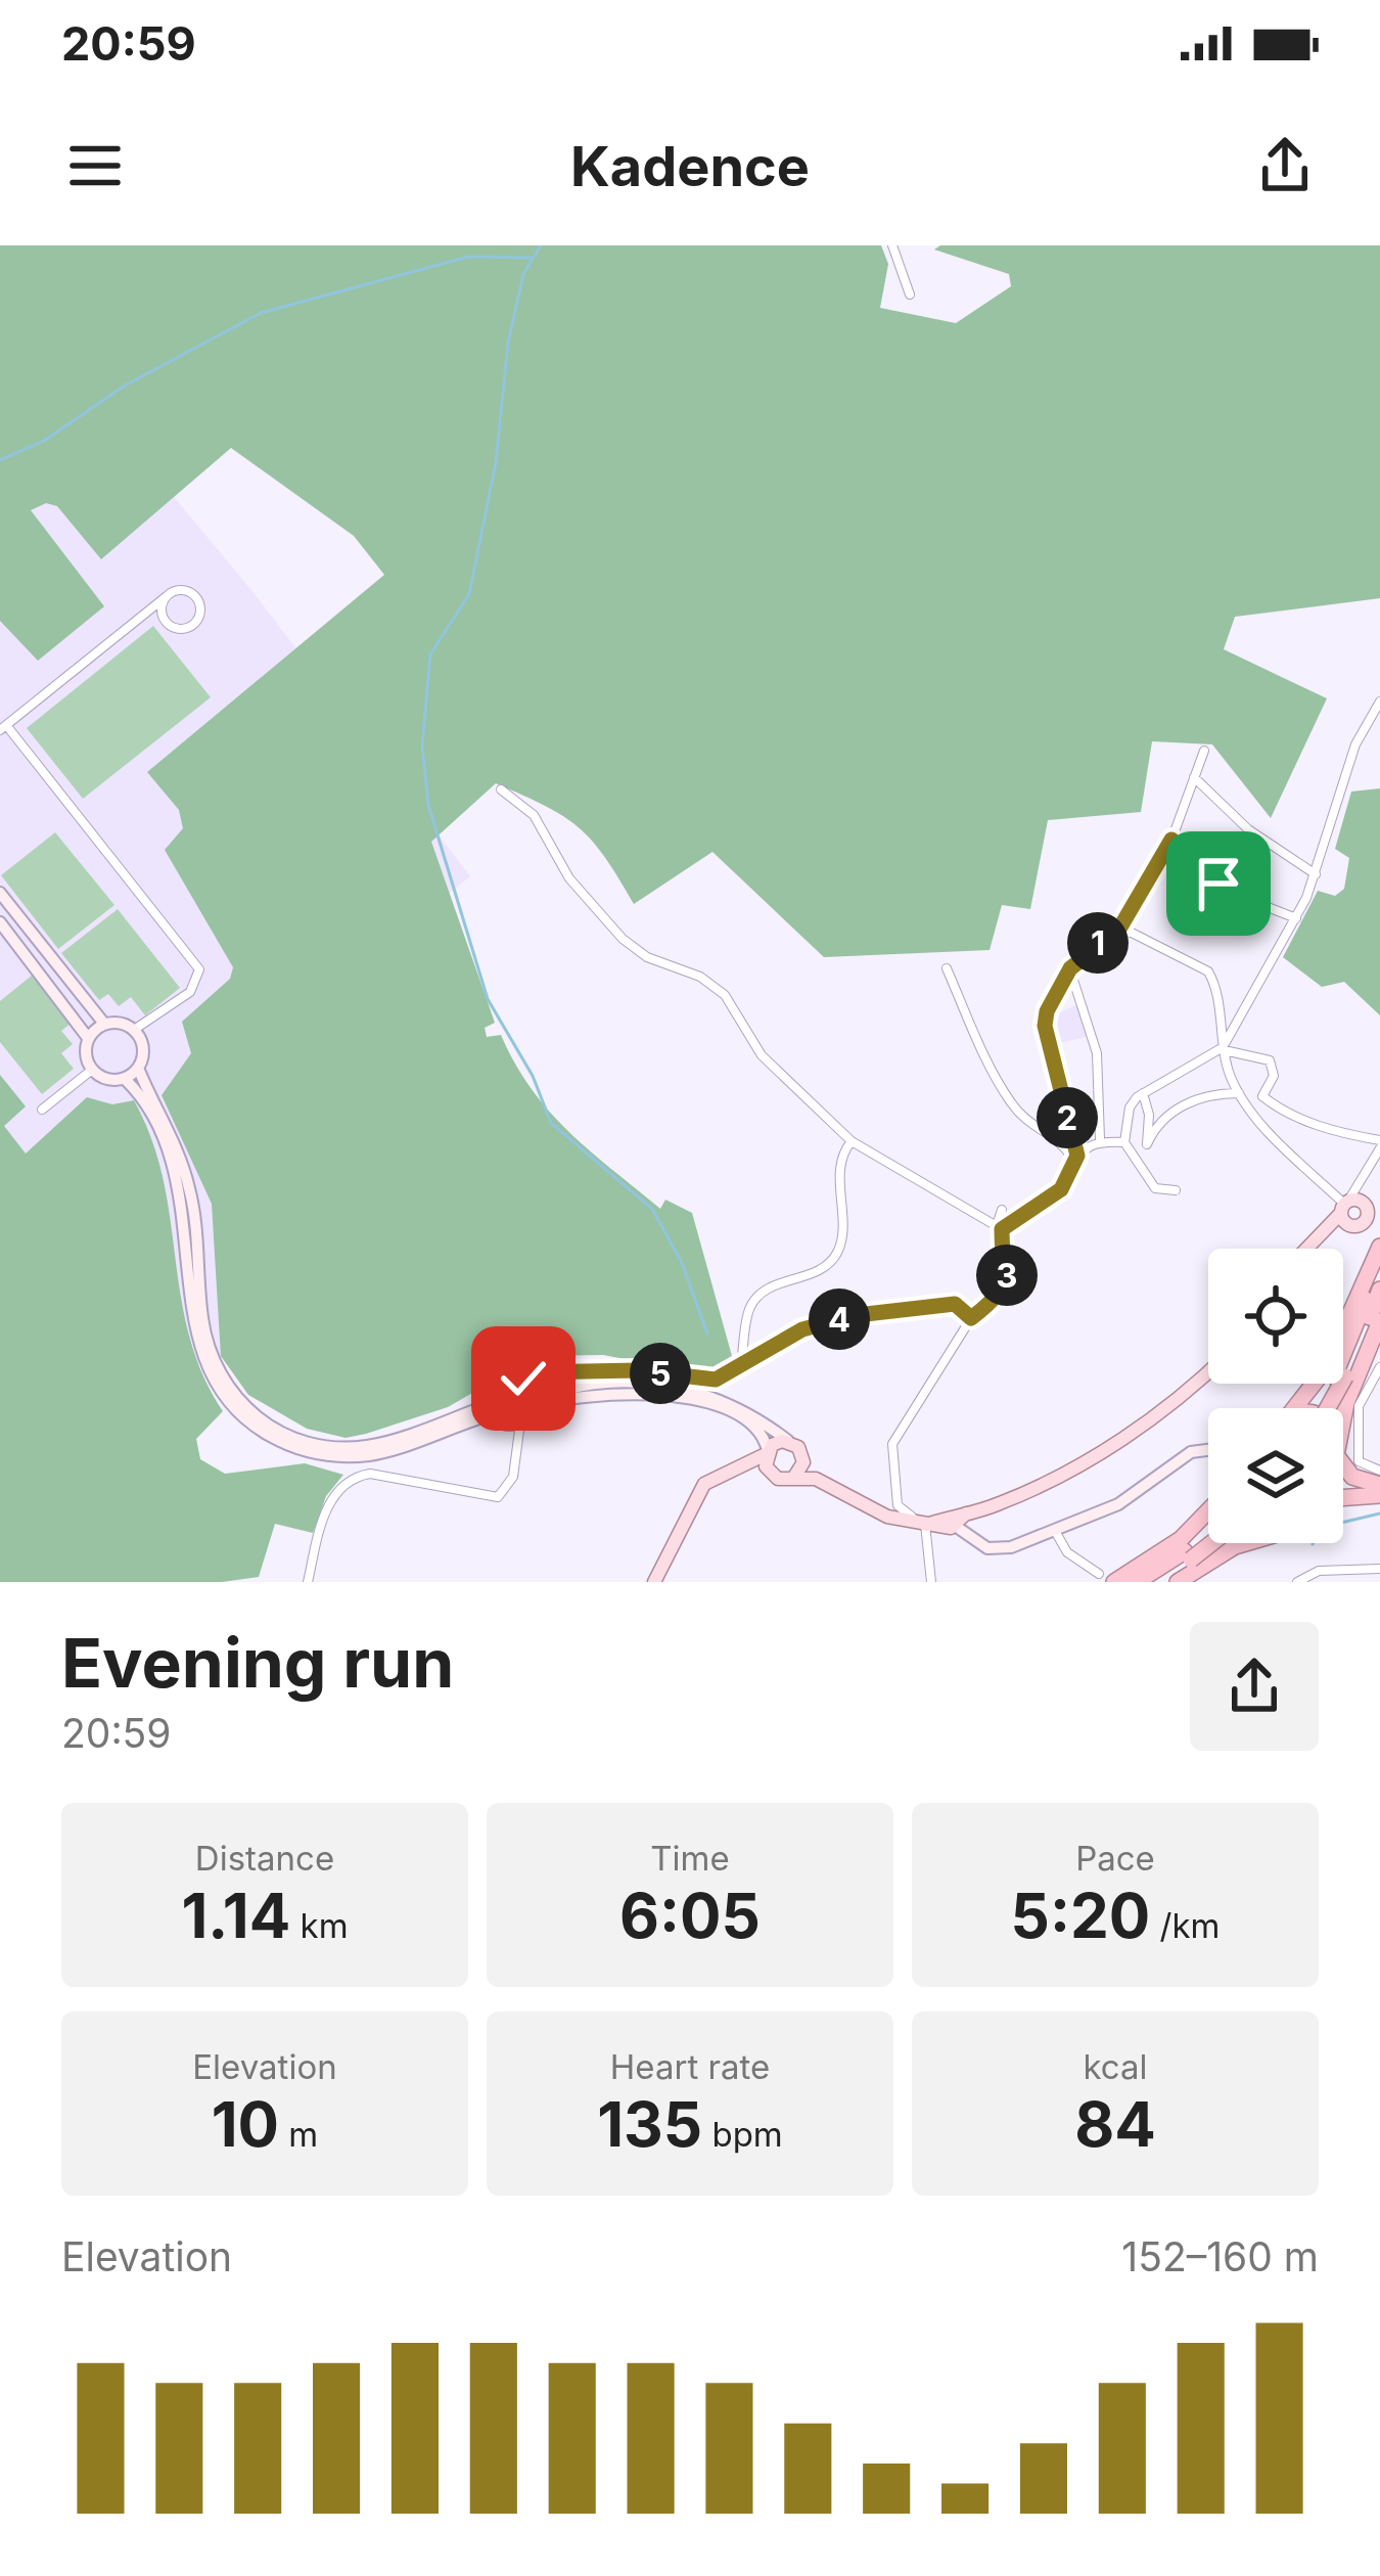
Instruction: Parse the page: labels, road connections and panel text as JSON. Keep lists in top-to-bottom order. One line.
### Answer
{"page":{"status":"20:59","header":"Kadence","pins":["1","2","3","4","5"],"heading":["Evening run","20:59"],"stats":[["Distance","1.14 km"],["Time","6:05"],["Pace","5:20 /km"],["Elevation","10 m"],["Heart rate","135 bpm"],["kcal","84"]],"chart":["Elevation","152–160 m"]}}
